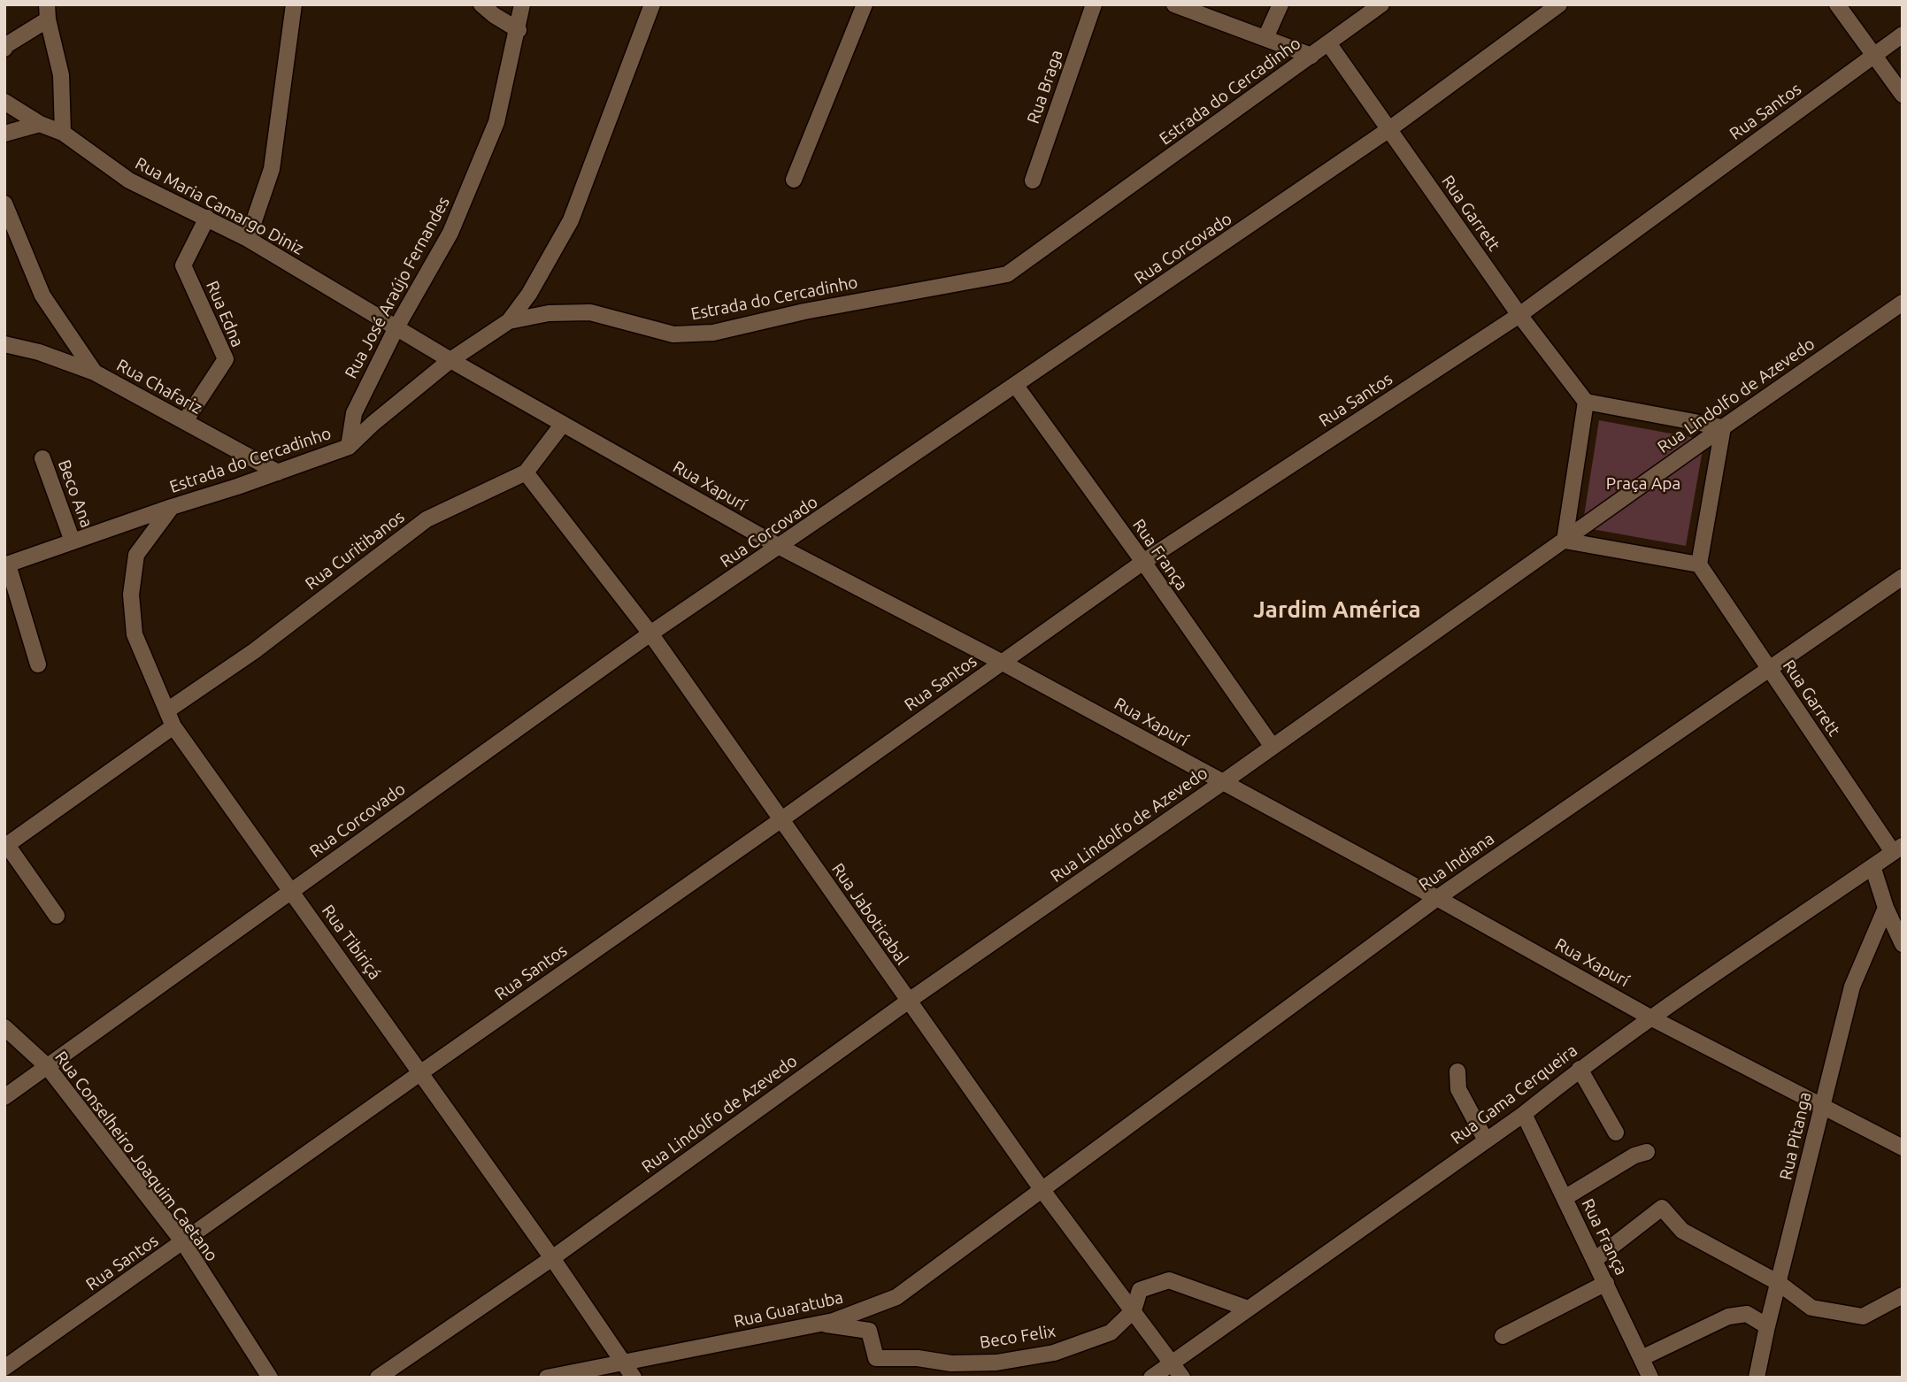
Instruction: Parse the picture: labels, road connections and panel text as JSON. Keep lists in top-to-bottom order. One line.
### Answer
{"streets":{"street":["Rua Braga","Estrada do Cercadinho","Rua Santos","Rua Maria Camargo Diniz","Rua Garrett","Rua Corcovado","Rua José Araújo Fernandes","Rua Edna","Rua Chafariz","Rua Lindolfo de Azevedo","Rua Xapurí","Beco Ana","Rua Curitibanos","Rua França","Rua Indiana","Rua Jaboticabal","Rua Tibiriçá","Rua Gama Cerqueira","Rua Pitanga","Rua Conselheiro Joaquim Caetano","Rua Guaratuba","Beco Felix"]},"crossings":[["Estrada do Cercadinho","Rua Maria Camargo Diniz"],["Estrada do Cercadinho","Rua Garrett"],["Estrada do Cercadinho","Rua José Araújo Fernandes"],["Estrada do Cercadinho","Rua Chafariz"],["Estrada do Cercadinho","Rua Xapurí"],["Estrada do Cercadinho","Beco Ana"],["Estrada do Cercadinho","Rua Tibiriçá"],["Rua Santos","Rua Garrett"],["Rua Santos","Rua Xapurí"],["Rua Santos","Rua França"],["Rua Santos","Rua Jaboticabal"],["Rua Santos","Rua Tibiriçá"],["Rua Santos","Rua Conselheiro Joaquim Caetano"],["Rua Maria Camargo Diniz","Rua José Araújo Fernandes"],["Rua Maria Camargo Diniz","Rua Edna"],["Rua Maria Camargo Diniz","Rua Xapurí"],["Rua Garrett","Rua Corcovado"],["Rua Garrett","Rua Indiana"],["Rua Garrett","Rua Gama Cerqueira"],["Rua Corcovado","Rua Xapurí"],["Rua Corcovado","Rua França"],["Rua Corcovado","Rua Jaboticabal"],["Rua Corcovado","Rua Tibiriçá"],["Rua Corcovado","Rua Conselheiro Joaquim Caetano"],["Rua Edna","Rua Chafariz"],["Rua Lindolfo de Azevedo","Rua Xapurí"],["Rua Lindolfo de Azevedo","Rua França"],["Rua Lindolfo de Azevedo","Rua Jaboticabal"],["Rua Lindolfo de Azevedo","Rua Tibiriçá"],["Rua Xapurí","Rua Curitibanos"],["Rua Xapurí","Rua Indiana"],["Rua Xapurí","Rua Gama Cerqueira"],["Rua Xapurí","Rua Pitanga"],["Rua Curitibanos","Rua Jaboticabal"],["Rua Curitibanos","Rua Tibiriçá"],["Rua França","Rua Gama Cerqueira"],["Rua Indiana","Rua Jaboticabal"],["Rua Indiana","Rua Guaratuba"],["Rua Jaboticabal","Rua Gama Cerqueira"],["Rua Jaboticabal","Rua Guaratuba"],["Rua Jaboticabal","Beco Felix"],["Rua Tibiriçá","Rua Guaratuba"],["Rua Gama Cerqueira","Beco Felix"],["Rua Guaratuba","Beco Felix"]],"districts":["Jardim América"],"parks":["Praça Apa"]}
